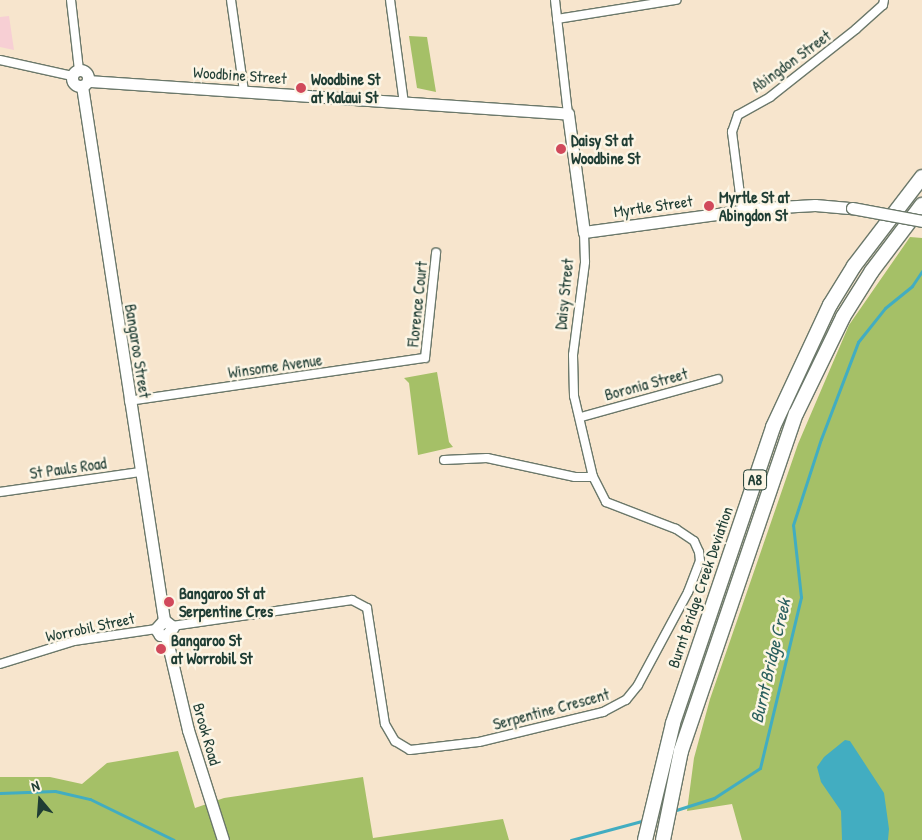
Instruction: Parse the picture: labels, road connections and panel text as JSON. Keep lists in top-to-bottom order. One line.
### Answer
{"streets":{"highway":["A8","Burnt Bridge Creek Deviation"],"street":["Abingdon Street","Woodbine Street","Myrtle Street","Daisy Street","Florence Court","Bangaroo Street","Winsome Avenue","Boronia Street","St Pauls Road","Worrobil Street","Serpentine Crescent","Brook Road"]},"crossings":[["Abingdon Street","Myrtle Street"],["Woodbine Street","Daisy Street"],["Woodbine Street","Bangaroo Street"],["Myrtle Street","Daisy Street"],["Daisy Street","Boronia Street"],["Daisy Street","Serpentine Crescent"],["Florence Court","Winsome Avenue"],["Bangaroo Street","Winsome Avenue"],["Bangaroo Street","St Pauls Road"],["Bangaroo Street","Worrobil Street"],["Bangaroo Street","Serpentine Crescent"],["Bangaroo Street","Brook Road"],["Worrobil Street","Serpentine Crescent"],["Worrobil Street","Brook Road"],["Serpentine Crescent","Brook Road"]],"water":["Burnt Bridge Creek"],"places":["Woodbine St at Kalaui St","Daisy St at Woodbine St","Myrtle St at Abingdon St","Bangaroo St at Serpentine Cres","Bangaroo St at Worrobil St"],"north":"top"}
